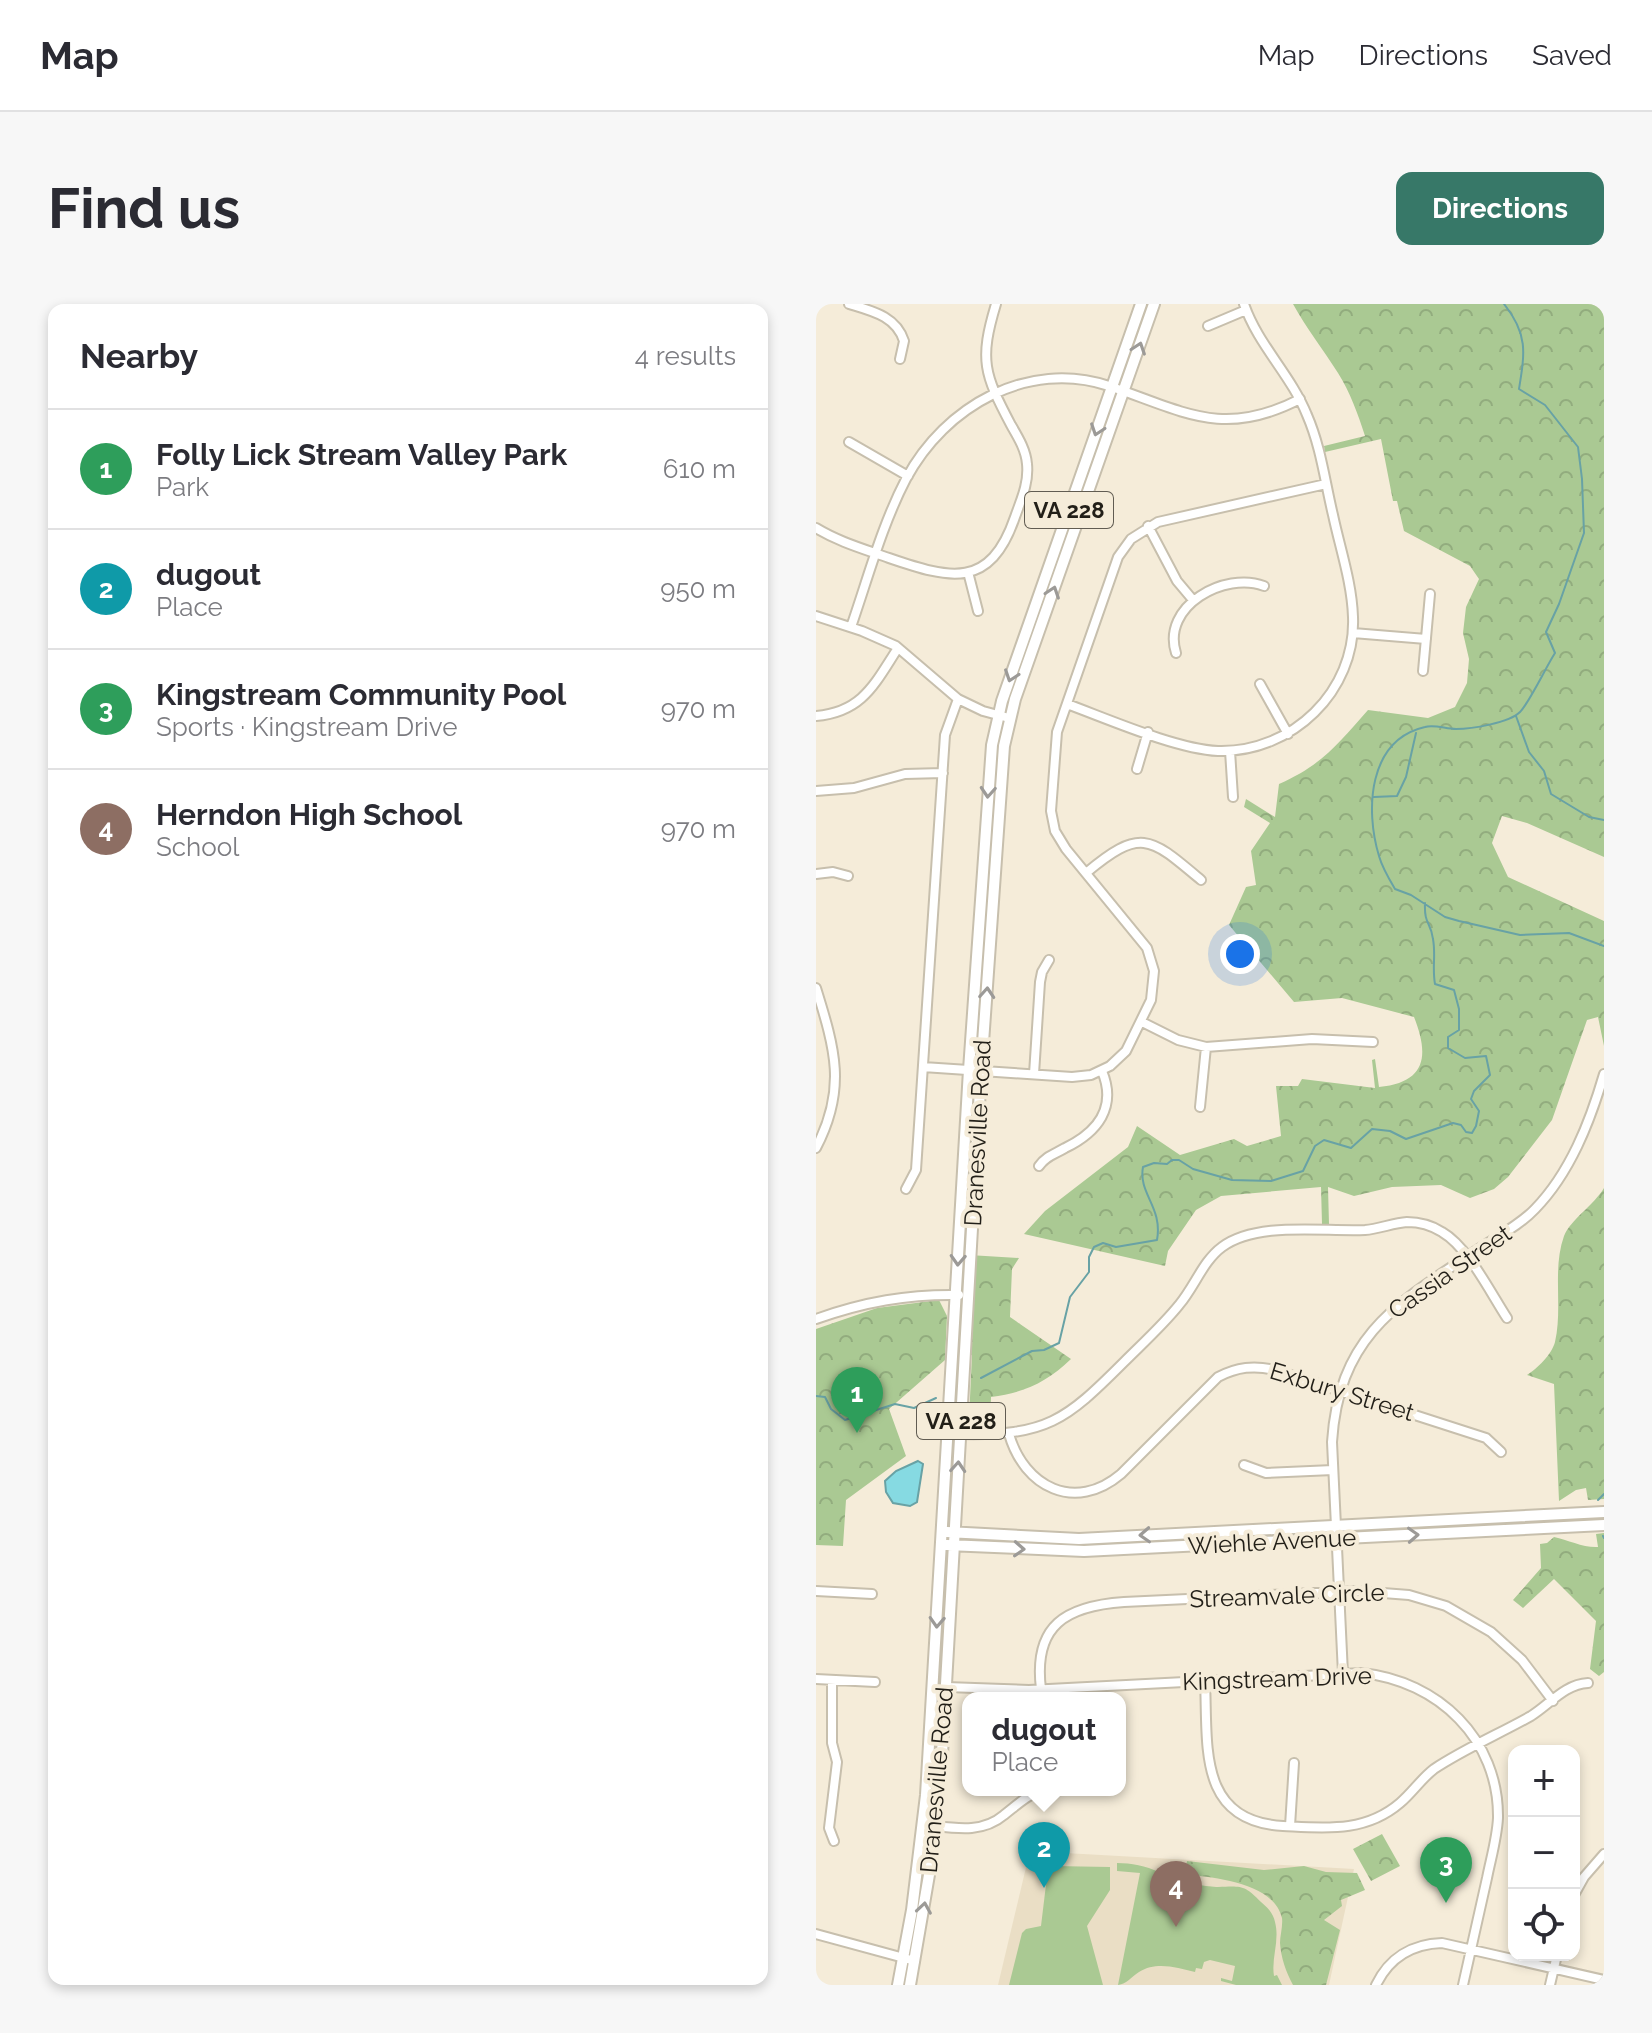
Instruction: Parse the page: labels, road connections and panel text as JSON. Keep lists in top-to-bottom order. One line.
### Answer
{"streets":{"main road":["VA 228","Dranesville Road","Wiehle Avenue"],"street":["Cassia Street","Exbury Street","Streamvale Circle","Kingstream Drive"]},"crossings":[["Dranesville Road","Wiehle Avenue"],["Dranesville Road","Kingstream Drive"],["Cassia Street","Exbury Street"],["Cassia Street","Wiehle Avenue"],["Cassia Street","Streamvale Circle"],["Cassia Street","Kingstream Drive"],["Streamvale Circle","Kingstream Drive"]],"page":{"header":"Map","nav":["Map","Directions","Saved"],"buttons":"Directions","title":"Find us","heading":["Nearby","4 results"],"list":[{"mark":"1","name":"Folly Lick Stream Valley Park","note":"Park","value":"610 m"},{"mark":"2","name":"dugout","note":"Place","value":"950 m"},{"mark":"3","name":"Kingstream Community Pool","note":"Sports · Kingstream Drive","value":"970 m"},{"mark":"4","name":"Herndon High School","note":"School","value":"970 m"}],"pins":["1","2","3","4"],"popup":["dugout","Place"],"map_buttons":["+","−"]}}
